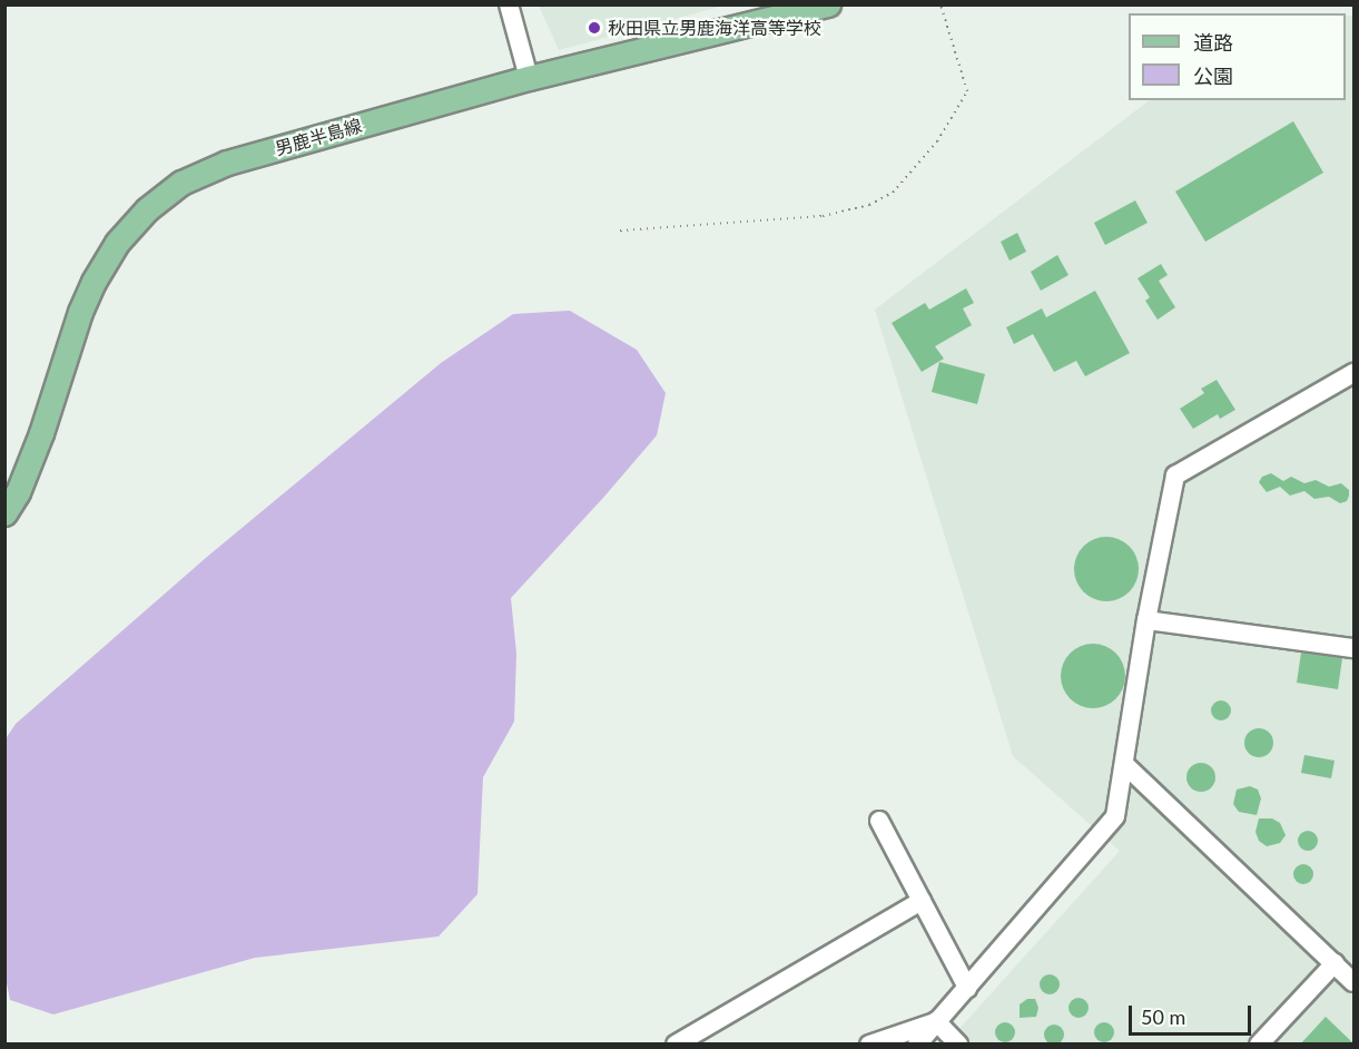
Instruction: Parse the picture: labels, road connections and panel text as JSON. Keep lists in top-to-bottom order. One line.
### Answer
{"streets":{"main road":["男鹿半島線"]},"places":["秋田県立男鹿海洋高等学校"],"legend":["道路","公園"],"scale_bar":"50 m"}
